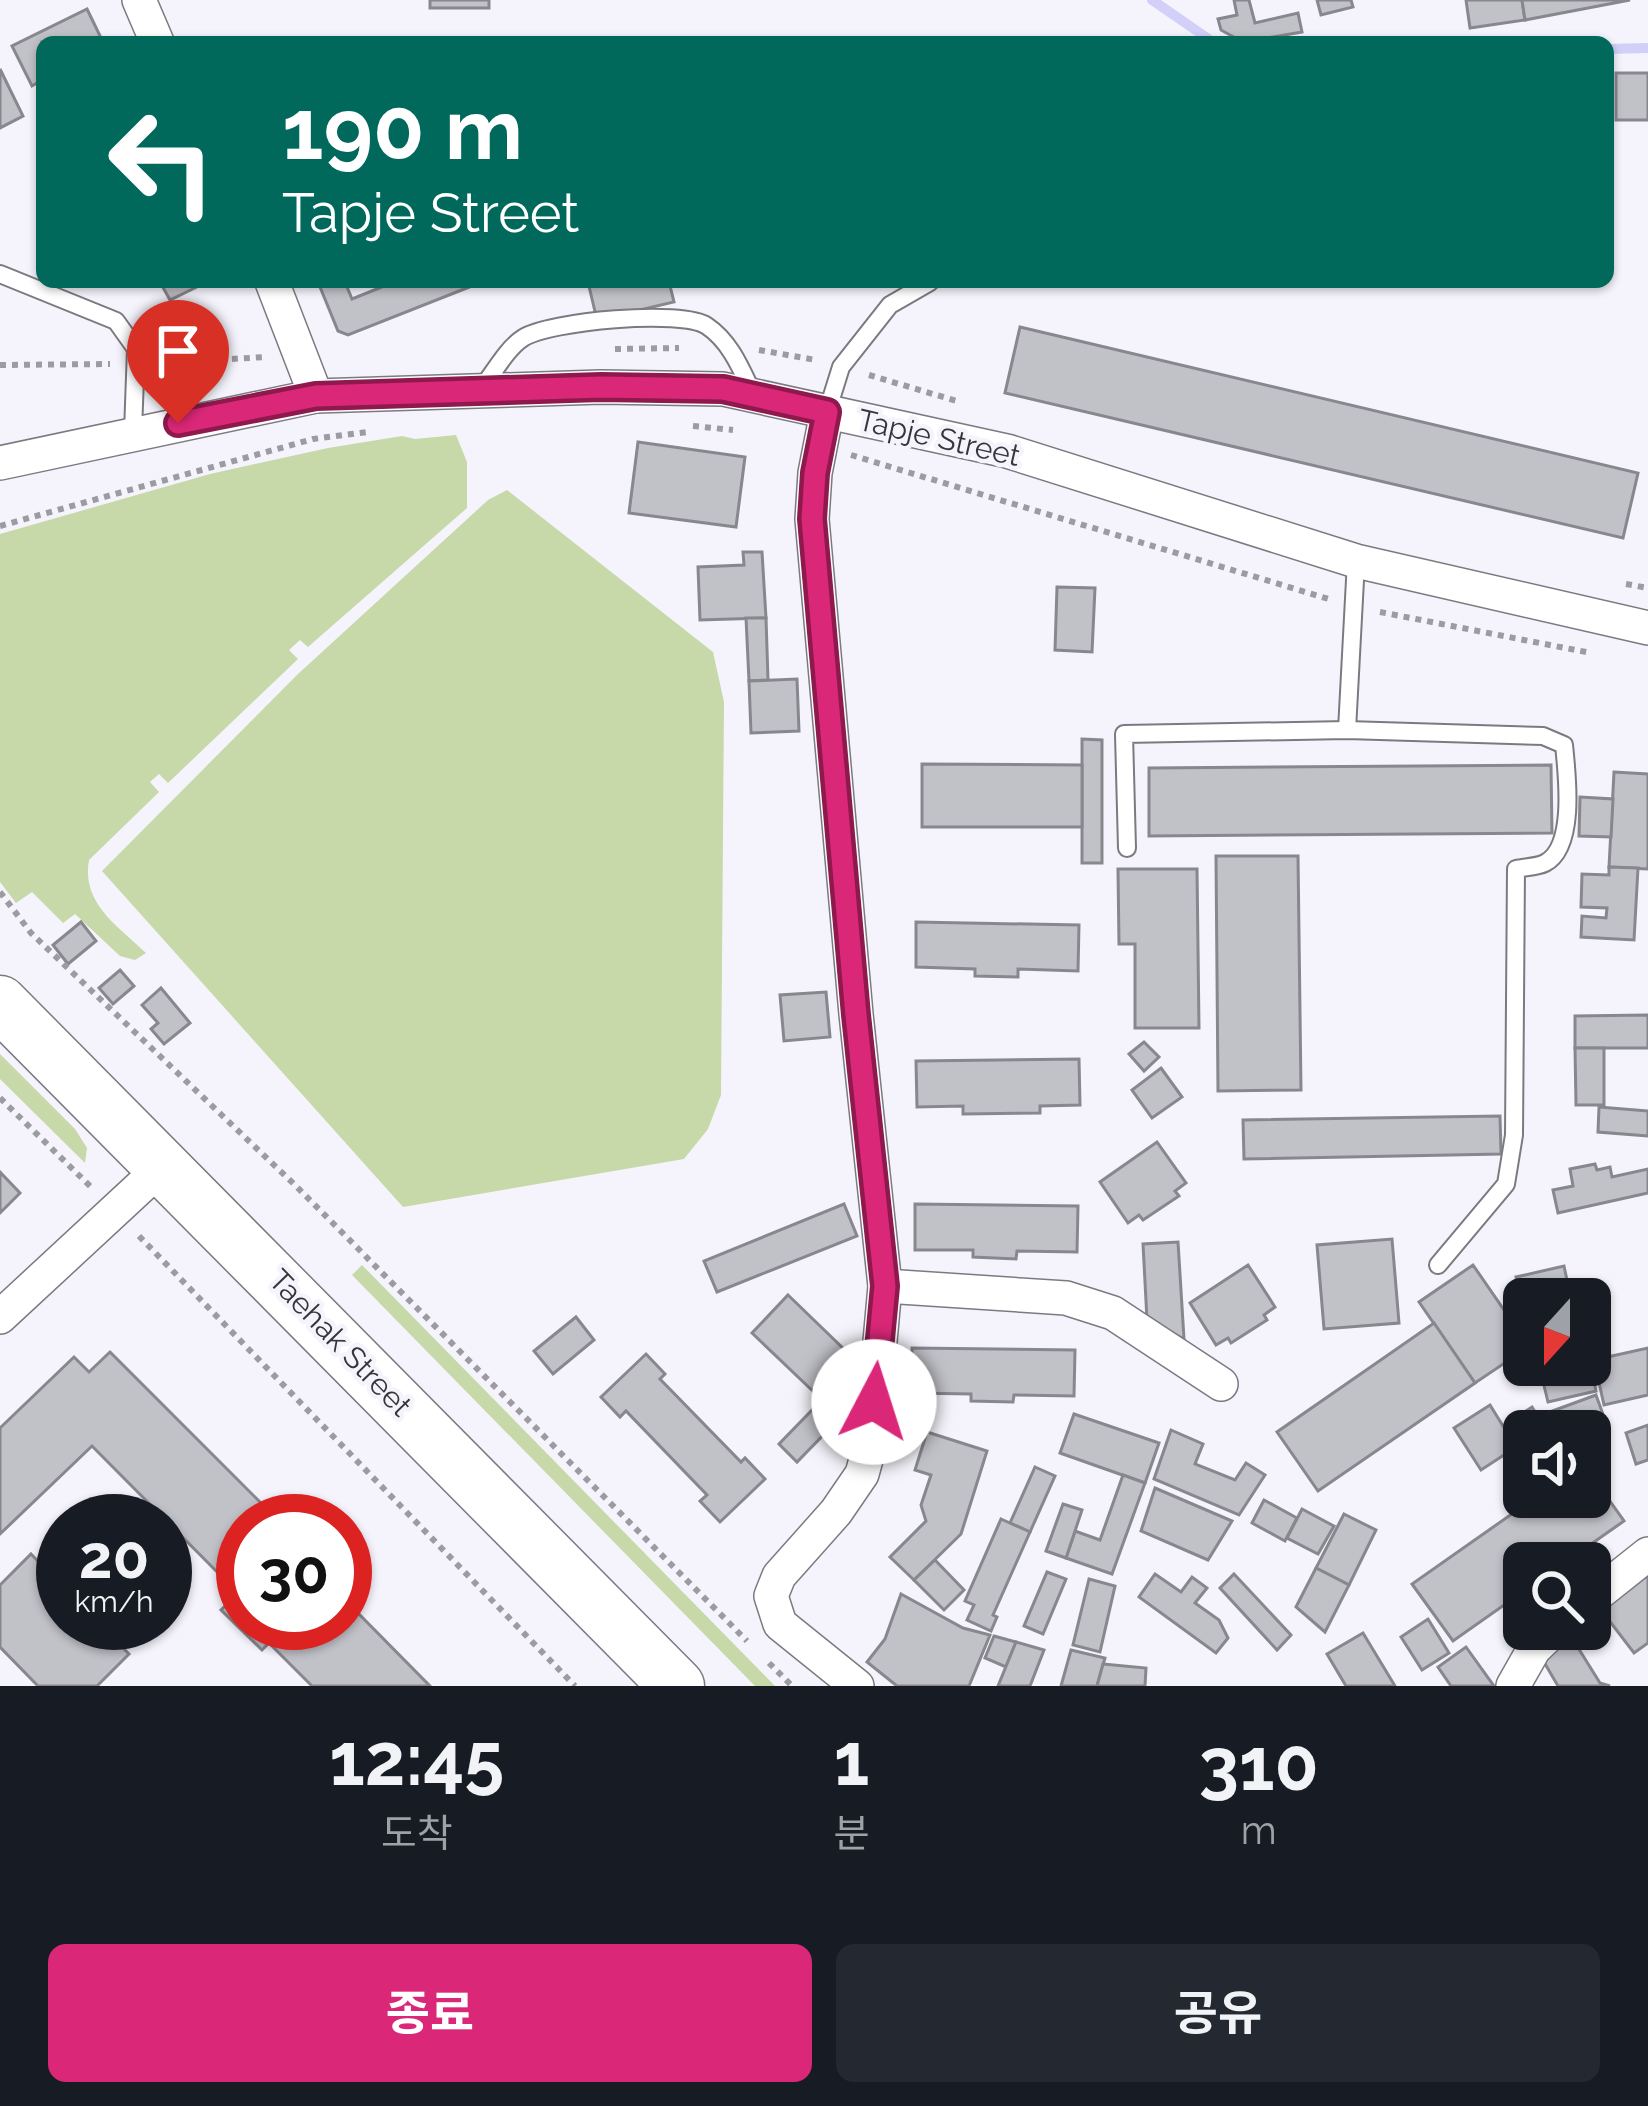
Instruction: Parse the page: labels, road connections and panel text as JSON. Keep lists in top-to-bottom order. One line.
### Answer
{"streets":{"main road":["Taehak Street"],"street":["Tapje Street"]},"north":"bottom","page":{"turn":["190 m","Tapje Street"],"speed":"20 km/h","limit":"30","eta":["12:45","도착","1","분","310","m"],"buttons":["종료","공유"]}}
